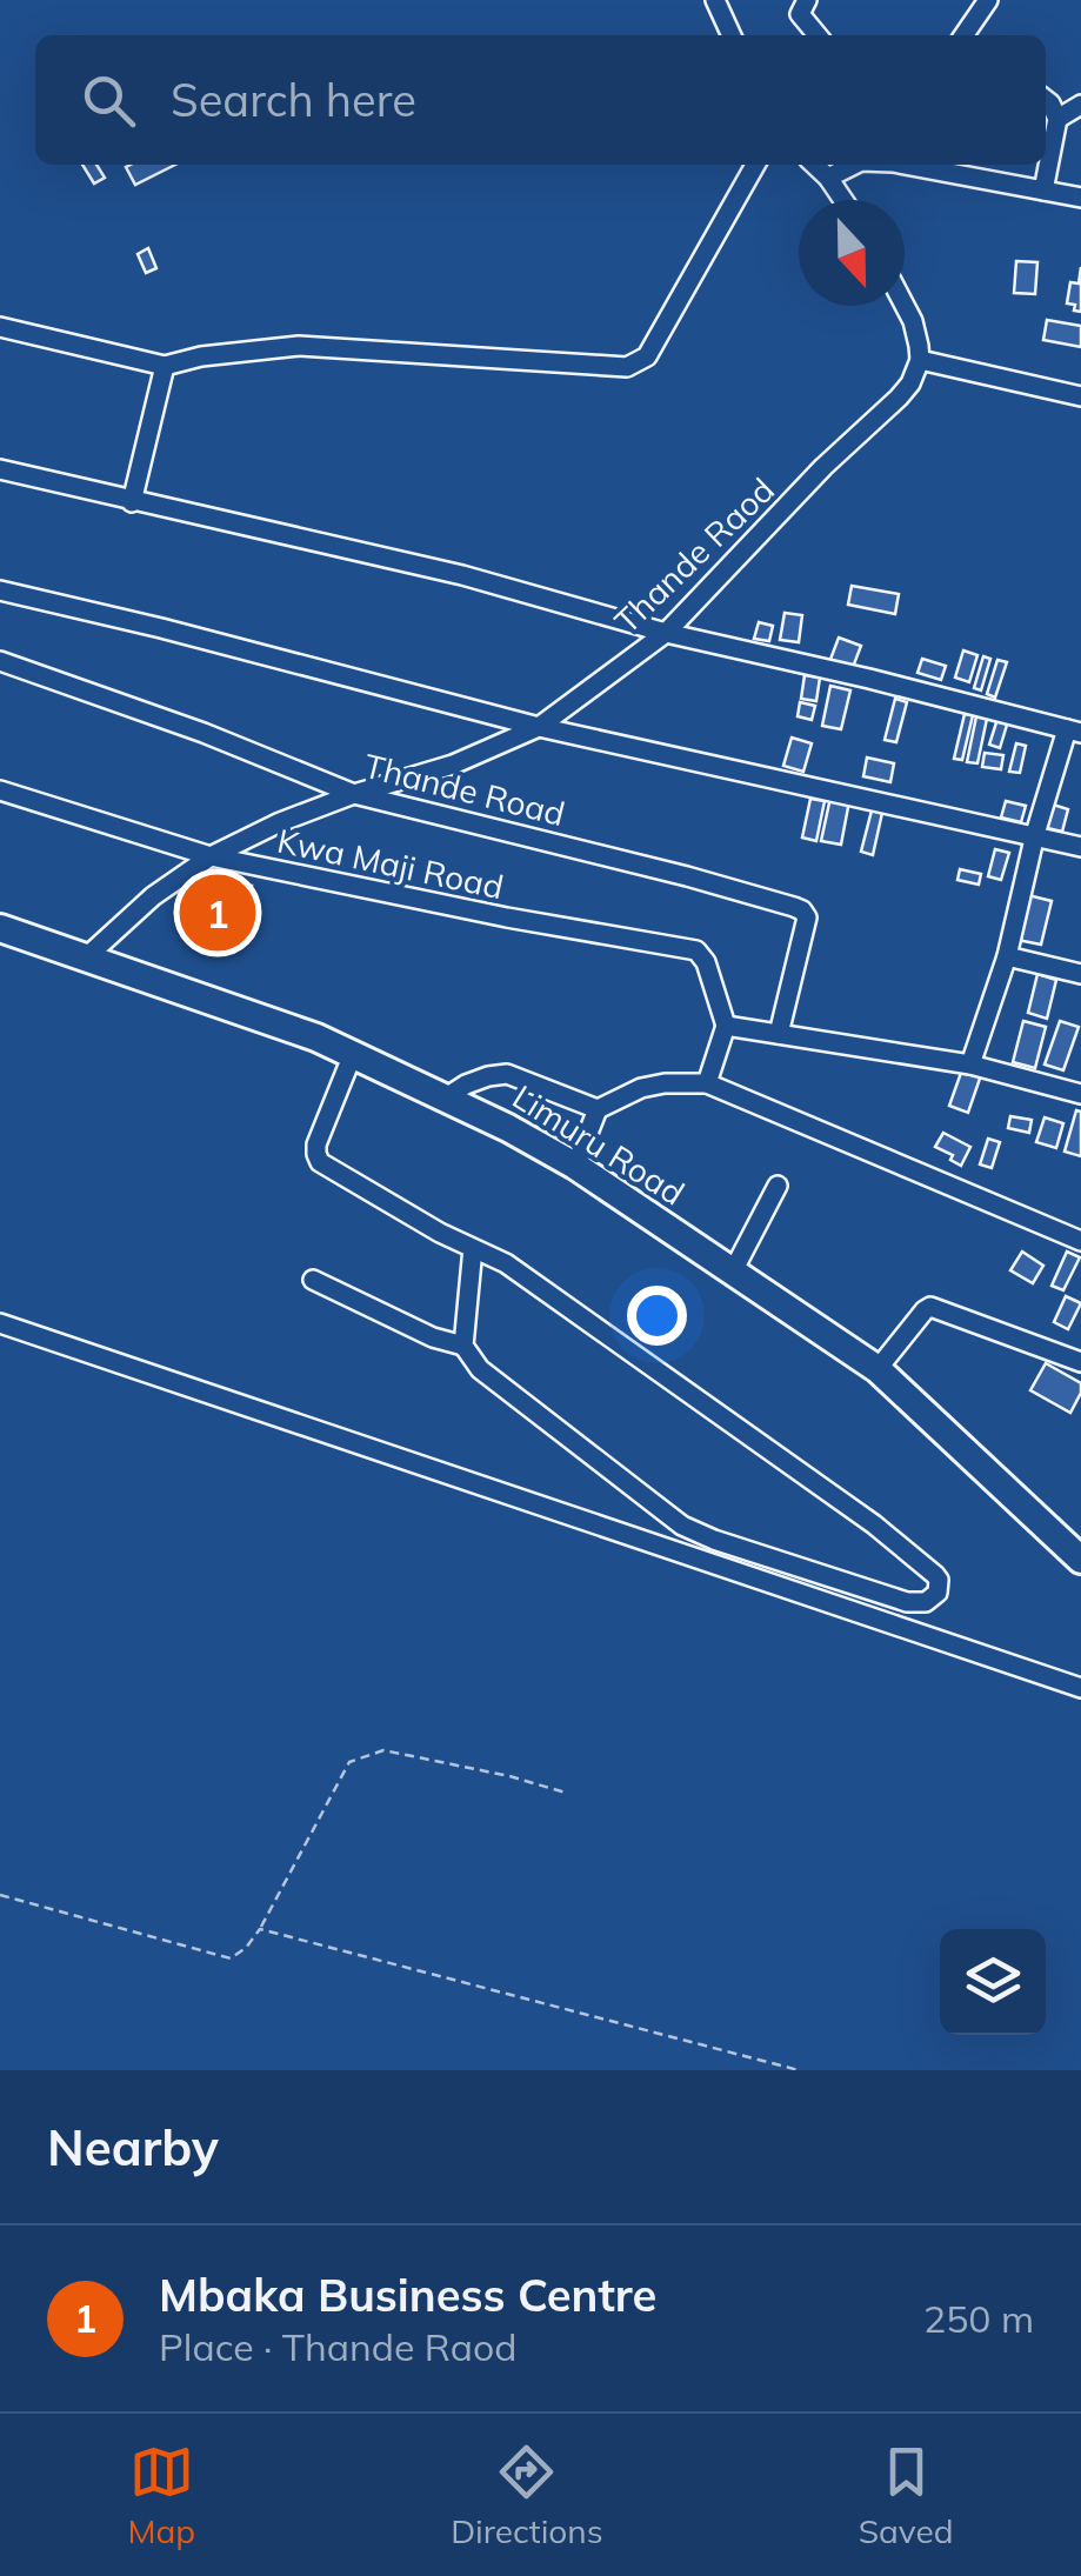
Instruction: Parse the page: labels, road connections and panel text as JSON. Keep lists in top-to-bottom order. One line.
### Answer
{"streets":{"highway":["Limuru Road"],"street":["Thande Raod","Thande Road","Kwa Maji Road"]},"crossings":[["Thande Raod","Thande Road"],["Thande Raod","Kwa Maji Road"],["Thande Raod","Limuru Road"]],"north":"bottom","page":{"search":"Search here","pins":"1","heading":"Nearby","list":[{"mark":"1","name":"Mbaka Business Centre","note":"Place · Thande Raod","value":"250 m"}],"nav":["Map","Directions","Saved"]}}
